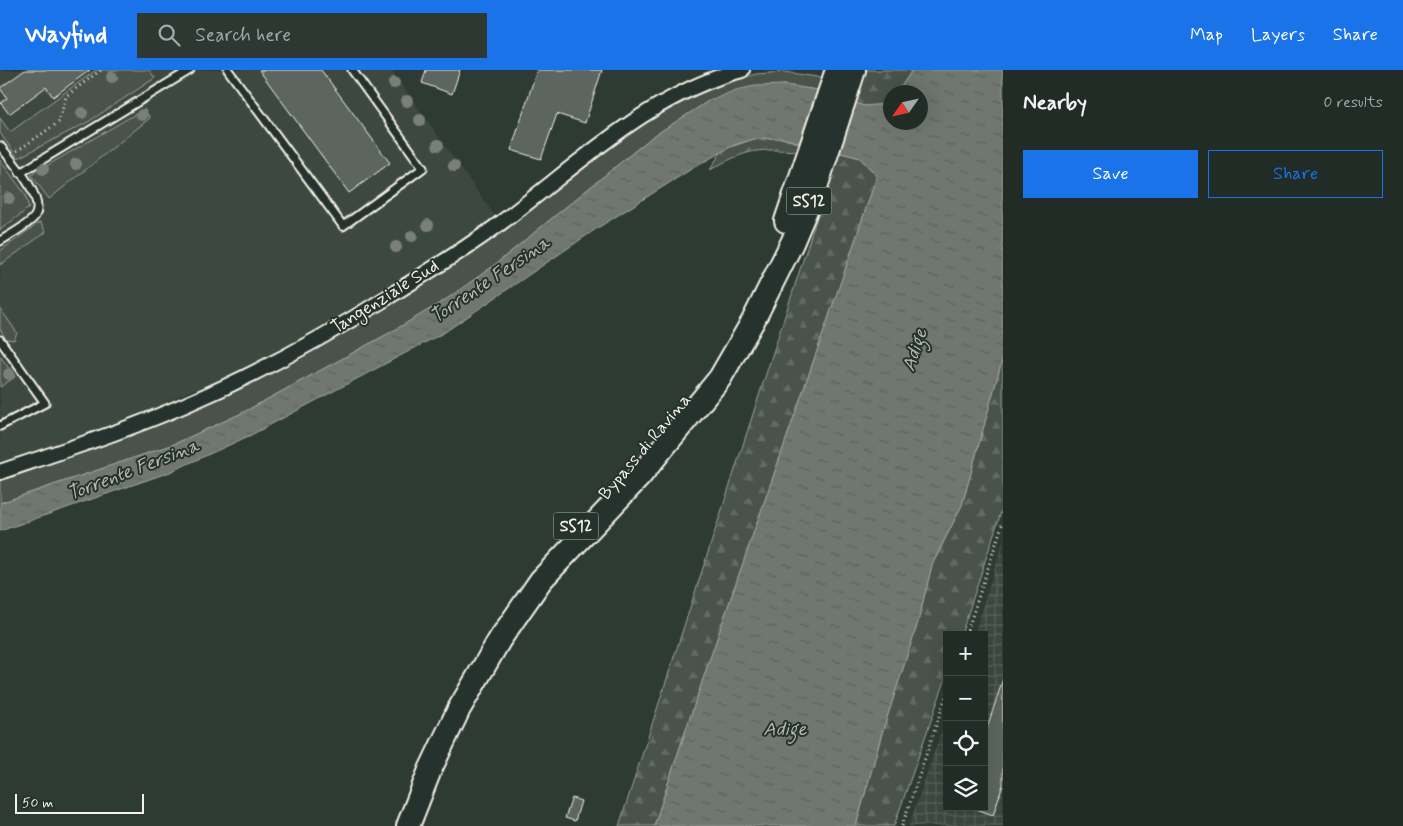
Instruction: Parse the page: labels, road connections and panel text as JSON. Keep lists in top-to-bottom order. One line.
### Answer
{"streets":{"highway":["SS12","Bypass di Ravina"],"street":["Tangenziale Sud"]},"crossings":[["SS12","Bypass di Ravina"]],"water":["Torrente Fersina","Adige"],"scale_bar":"50 m","north":"bottom left","page":{"header":"Wayfind","search":"Search here","nav":["Map","Layers","Share"],"heading":["Nearby","0 results"],"buttons":["Save","Share"],"map_buttons":["+","−"],"scale":"50 m"}}
